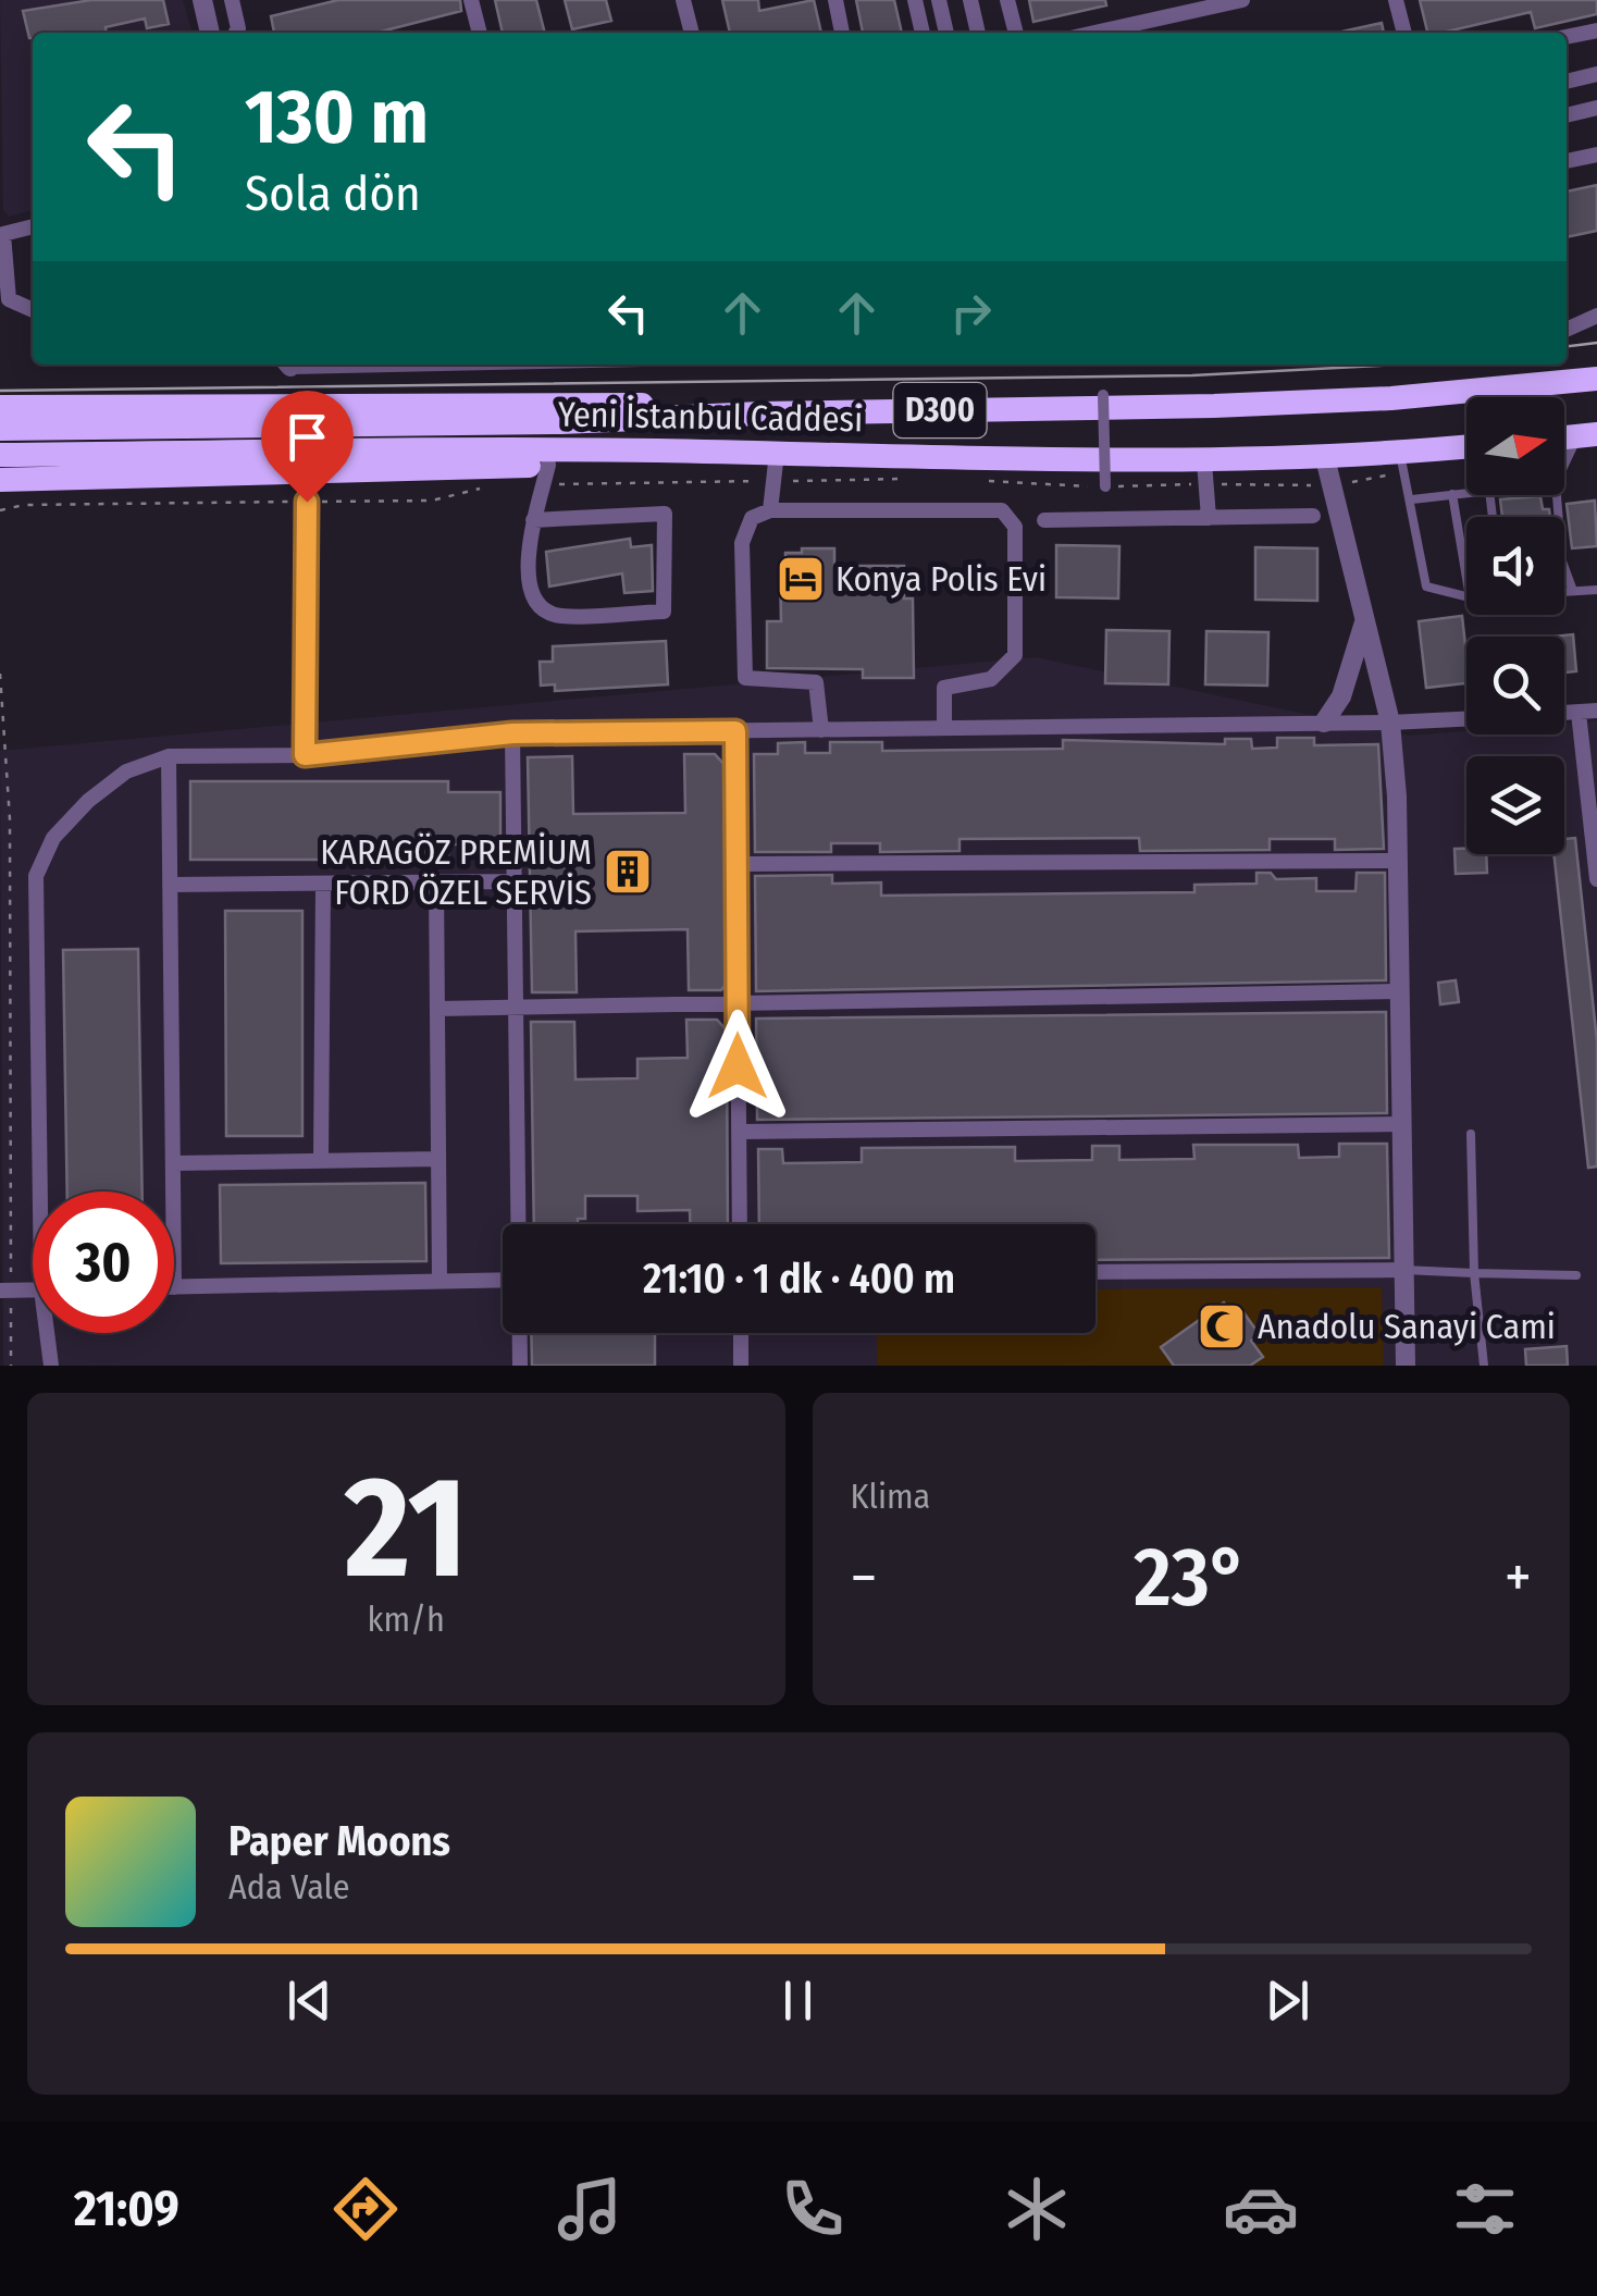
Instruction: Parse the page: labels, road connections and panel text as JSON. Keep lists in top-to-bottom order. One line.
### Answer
{"streets":{"highway":["D300","Yeni İstanbul Caddesi"]},"places":{"hotel":["Konya Polis Evi"],"building":["KARAGÖZ PREMİUM FORD ÖZEL SERVİS"],"mosque":["Anadolu Sanayi Cami"]},"north":"right","page":{"turn":["130 m","Sola dön"],"limit":"30","trip":"21:10 · 1 dk · 400 m","tile":[["21","km/h"],"Klima"],"heat":["−","23°","+"],"song":["Paper Moons","Ada Vale"],"tabs":"21:09"}}
